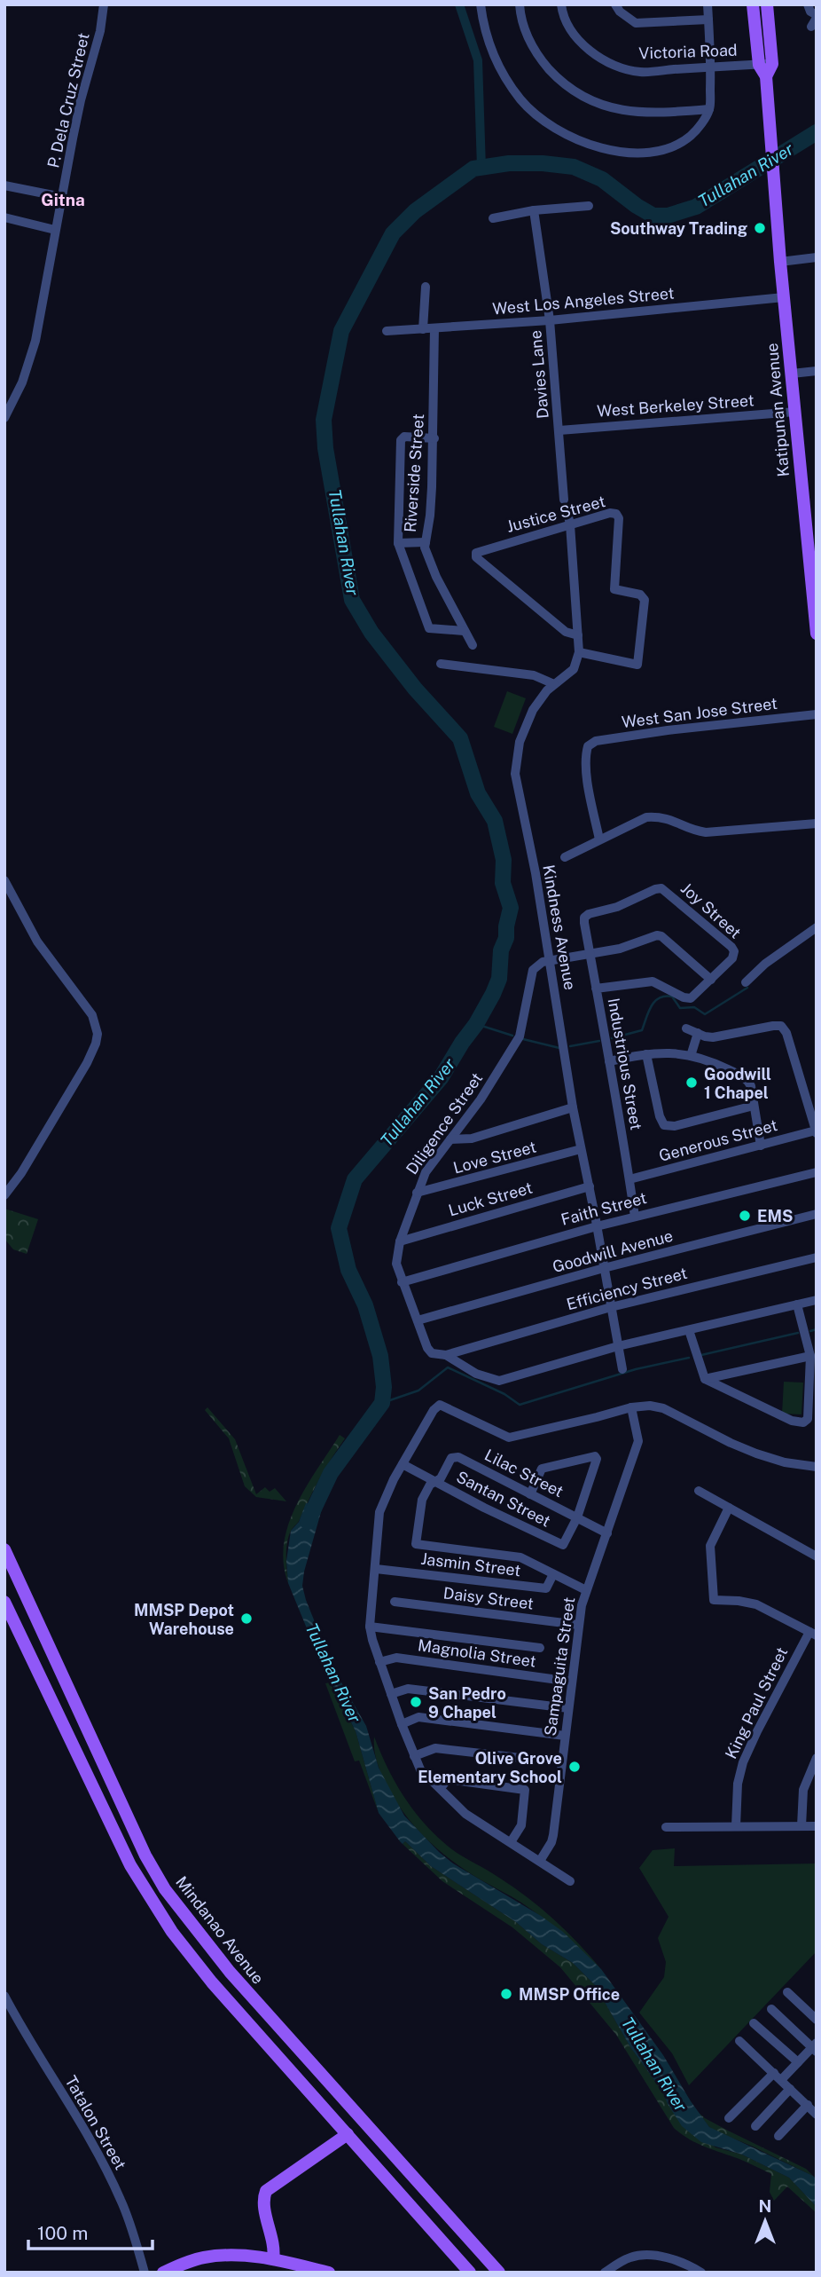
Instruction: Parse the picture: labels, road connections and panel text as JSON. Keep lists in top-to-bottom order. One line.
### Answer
{"streets":{"main road":["Katipunan Avenue","Mindanao Avenue"],"street":["Victoria Road","P. Dela Cruz Street","West Los Angeles Street","Davies Lane","West Berkeley Street","Riverside Street","Justice Street","West San Jose Street","Joy Street","Kindness Avenue","Industrious Street","Diligence Street","Generous Street","Love Street","Luck Street","Faith Street","Goodwill Avenue","Efficiency Street","Lilac Street","Santan Street","Jasmin Street","Daisy Street","Magnolia Street","Sampaguita Street","King Paul Street","Tatalon Street"]},"crossings":[["Victoria Road","Katipunan Avenue"],["West Los Angeles Street","Davies Lane"],["West Los Angeles Street","Katipunan Avenue"],["West Los Angeles Street","Riverside Street"],["Davies Lane","West Berkeley Street"],["Davies Lane","Justice Street"],["West Berkeley Street","Katipunan Avenue"],["Justice Street","Kindness Avenue"],["Joy Street","Industrious Street"],["Kindness Avenue","Diligence Street"],["Kindness Avenue","Love Street"],["Kindness Avenue","Luck Street"],["Kindness Avenue","Faith Street"],["Kindness Avenue","Goodwill Avenue"],["Kindness Avenue","Efficiency Street"],["Industrious Street","Generous Street"],["Industrious Street","Faith Street"],["Diligence Street","Love Street"],["Diligence Street","Luck Street"],["Diligence Street","Faith Street"],["Diligence Street","Goodwill Avenue"],["Diligence Street","Efficiency Street"],["Lilac Street","Santan Street"],["Lilac Street","Sampaguita Street"],["Daisy Street","Sampaguita Street"],["Magnolia Street","Sampaguita Street"]],"districts":["Gitna"],"water":["Tullahan River"],"places":["Southway Trading","Goodwill 1 Chapel","EMS","MMSP Depot Warehouse","San Pedro 9 Chapel","Olive Grove Elementary School","MMSP Office"],"scale_bar":"100 m","north":"top"}
